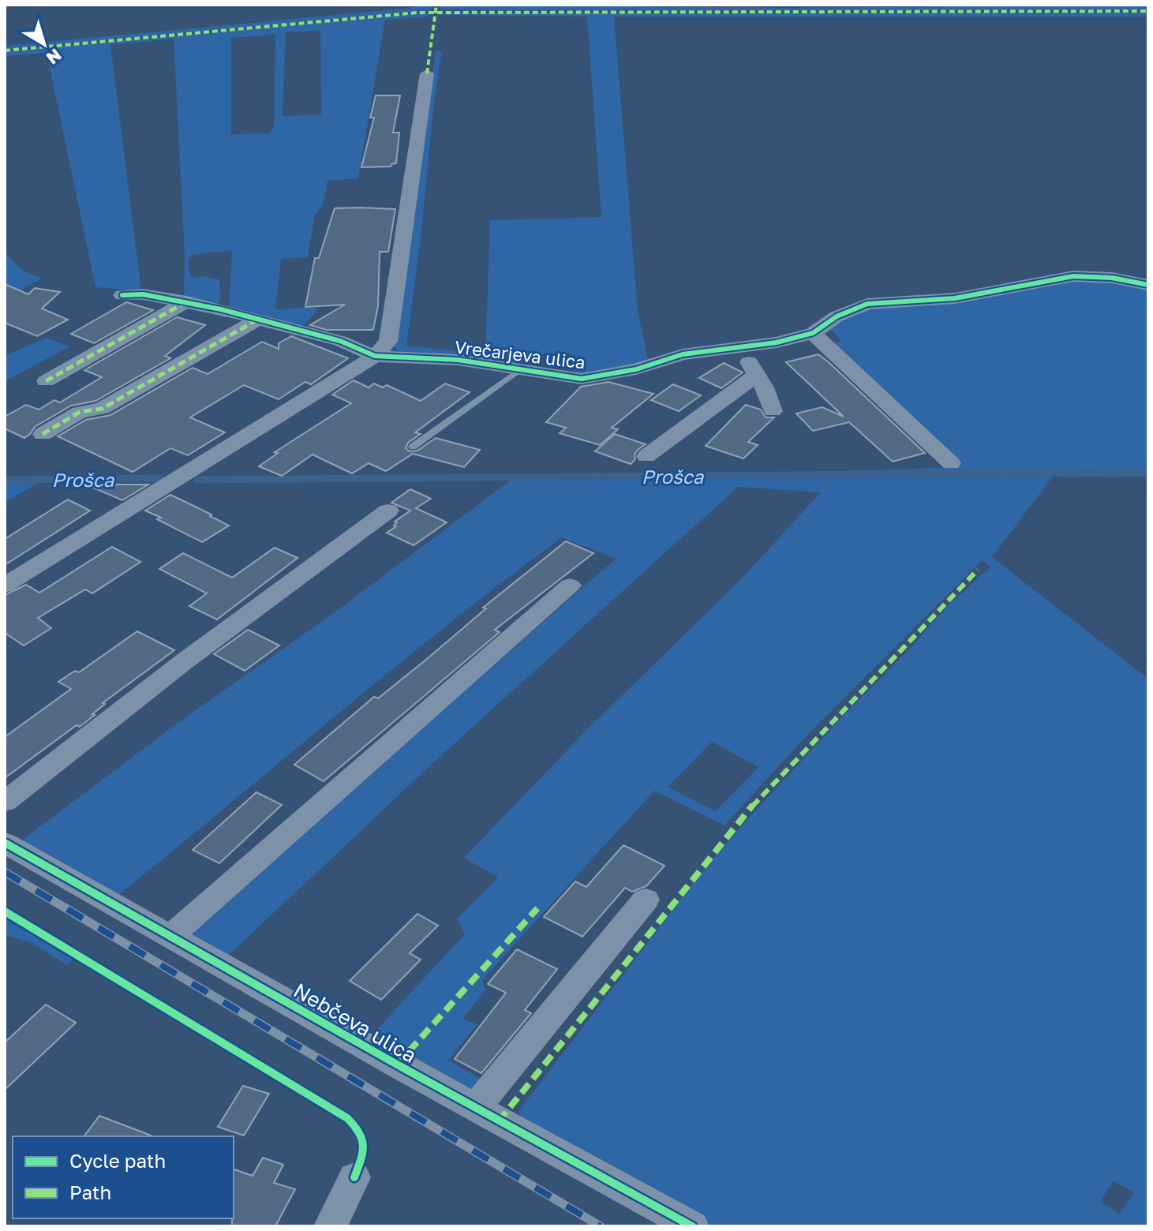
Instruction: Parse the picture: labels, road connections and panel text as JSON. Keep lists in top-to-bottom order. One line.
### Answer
{"streets":{"street":["Vrečarjeva ulica","Nebčeva ulica"]},"water":["Prošca"],"legend":["Cycle path","Path"],"north":"bottom right"}
